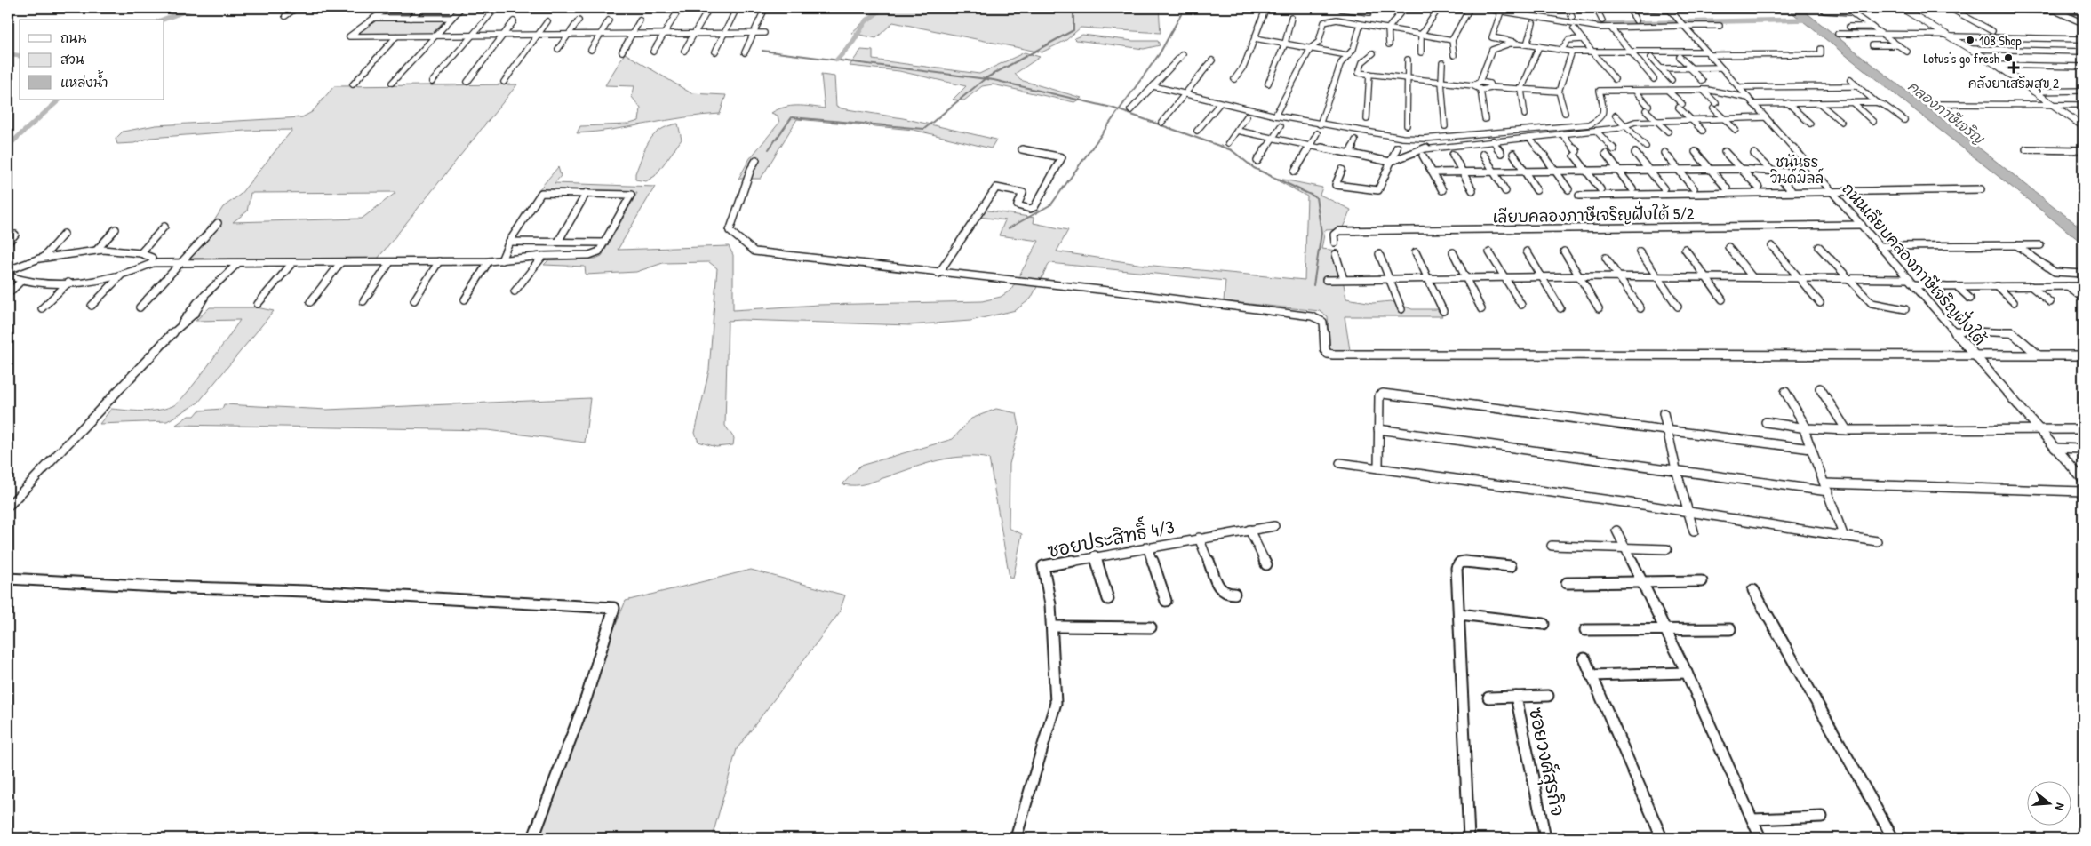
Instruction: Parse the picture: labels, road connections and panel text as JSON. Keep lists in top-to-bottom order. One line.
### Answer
{"streets":{"street":["เลียบคลองภาษีเจริญฝั่งใต้ 5/2","ถนนเลียบคลองภาษีเจริญฝั่งใต้","ซอยประสิทธิ์ 4/3","ซอยวงศ์สุรกิจ"]},"crossings":[["เลียบคลองภาษีเจริญฝั่งใต้ 5/2","ถนนเลียบคลองภาษีเจริญฝั่งใต้"]],"districts":["ชนันธร วินด์มิลล์"],"water":["คลองภาษีเจริญ"],"places":{"other":["108 Shop","Lotus's go fresh"],"health":["คลังยาเสริมสุข 2"]},"legend":["ถนน","สวน","แหล่งน้ำ"],"north":"right"}
